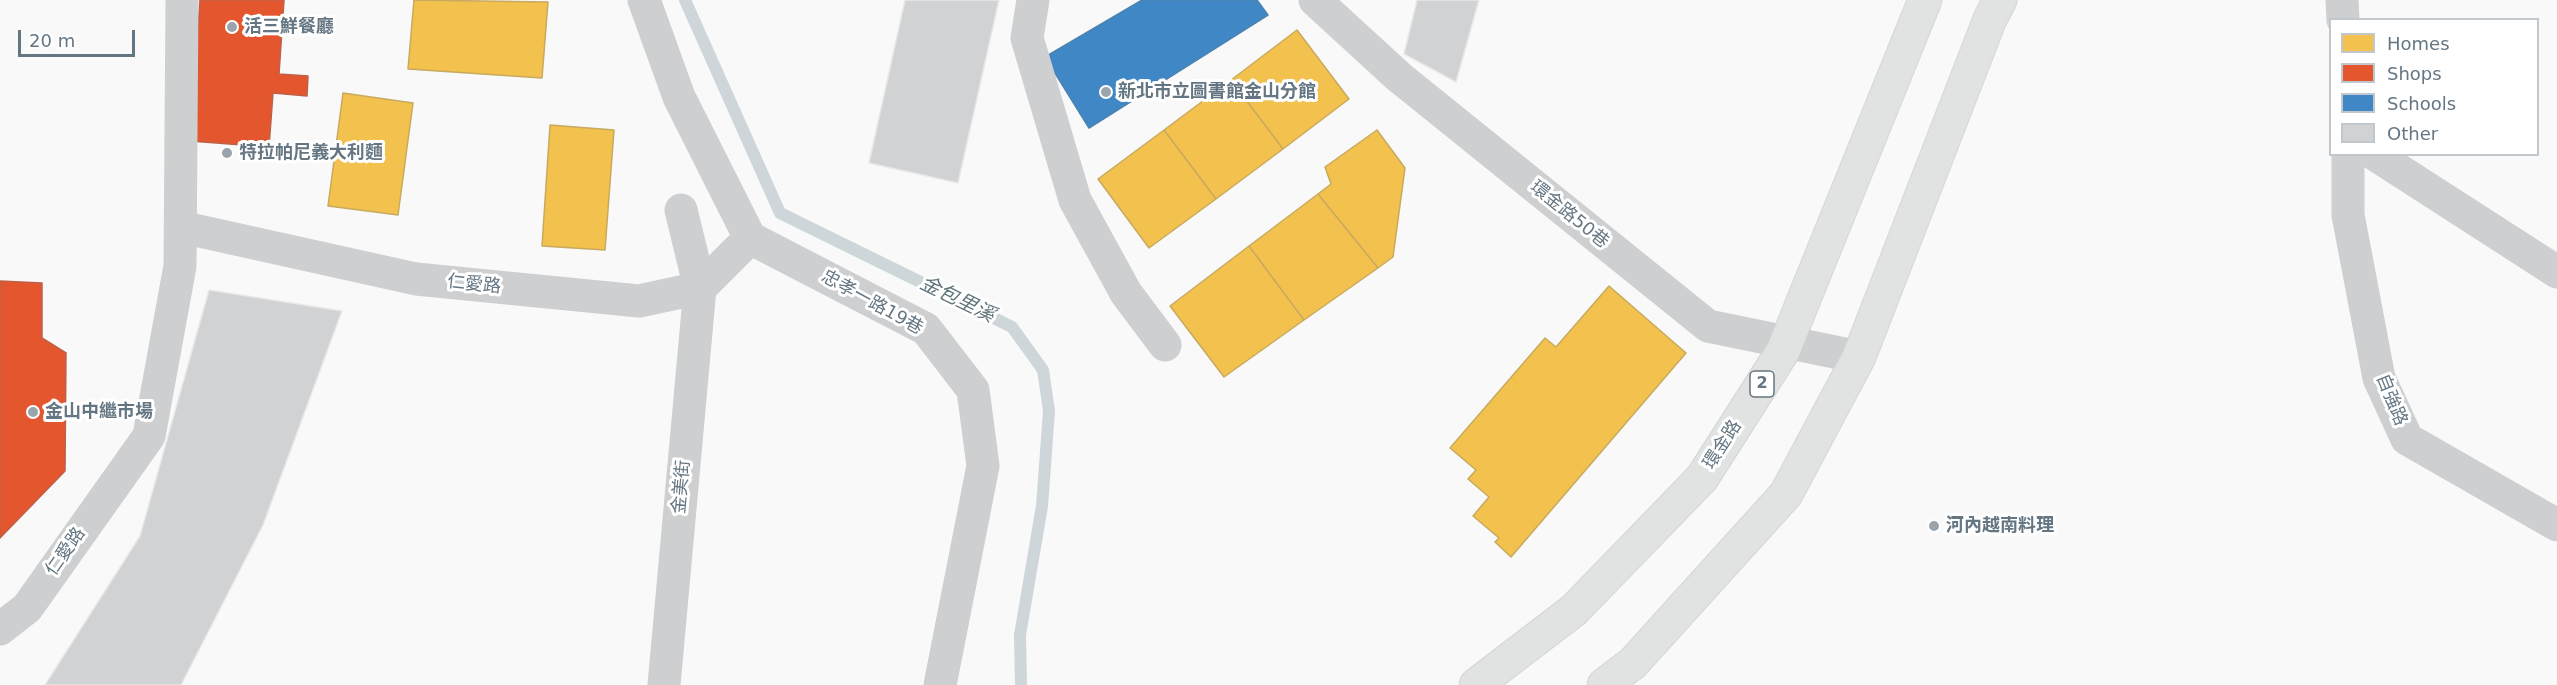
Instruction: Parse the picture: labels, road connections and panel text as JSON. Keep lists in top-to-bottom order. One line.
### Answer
{"streets":{"main road":["2","環金路"],"street":["環金路50巷","仁愛路","忠孝一路19巷","自強路","金美街"]},"crossings":[["環金路50巷","環金路"],["仁愛路","金美街"]],"water":["金包里溪"],"places":["活三鮮餐廳","新北市立圖書館金山分館","特拉帕尼義大利麵","金山中繼市場","河內越南料理"],"legend":["Homes","Shops","Schools","Other"],"scale_bar":"20 m"}
